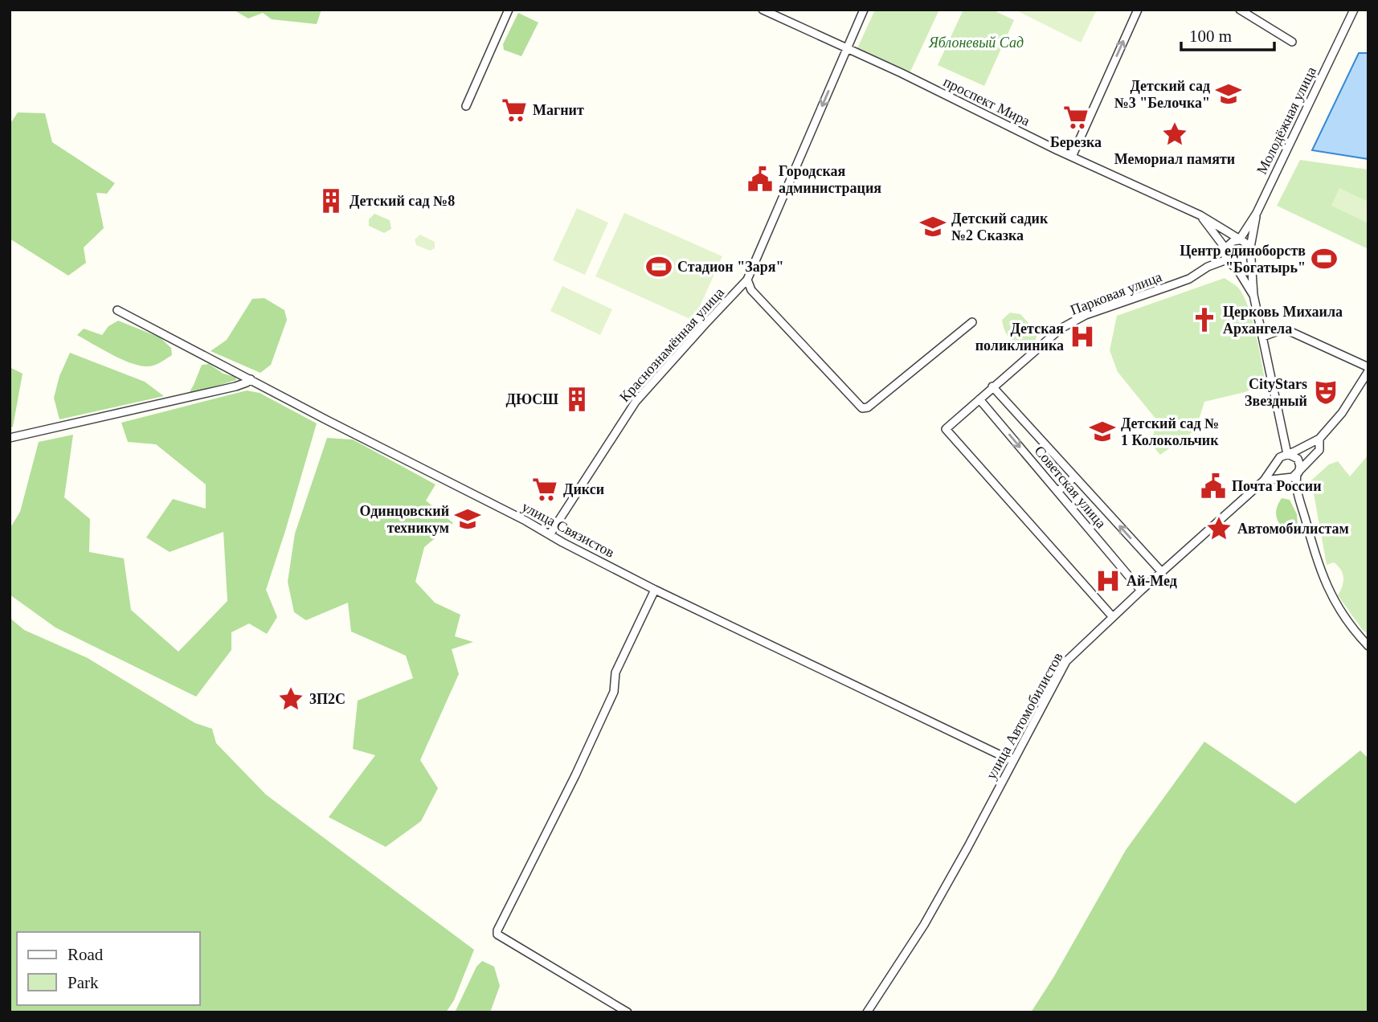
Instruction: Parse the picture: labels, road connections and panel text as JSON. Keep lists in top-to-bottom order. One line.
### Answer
{"streets":{"street":["проспект Мира","Молодёжная улица","Парковая улица","Краснознамённая улица","Советская улица","улица Связистов","улица Автомобилистов"]},"crossings":[["проспект Мира","Молодёжная улица"],["проспект Мира","Парковая улица"],["проспект Мира","Краснознамённая улица"],["Молодёжная улица","Парковая улица"],["Парковая улица","Советская улица"],["Парковая улица","улица Автомобилистов"],["Краснознамённая улица","улица Связистов"],["Советская улица","улица Автомобилистов"],["улица Связистов","улица Автомобилистов"]],"one_way":["Краснознамённая улица"],"parks":["Яблоневый Сад"],"places":{"school or university":["Детский сад №3 \"Белочка\"","Детский садик №2 Сказка","Детский сад № 1 Колокольчик","Одинцовский техникум"],"supermarket":["Магнит","Березка","Дикси"],"place":["Мемориал памяти","Автомобилистам","3П2С"],"public building":["Городская администрация","Почта России"],"building":["Детский сад №8","ДЮСШ"],"sports":["Центр единоборств \"Богатырь\"","Стадион \"Заря\""],"church":["Церковь Михаила Архангела"],"hospital":["Детская поликлиника","Ай-Мед"],"theatre":["CityStars Звездный"]},"legend":["Road","Park"],"scale_bar":"100 m"}
